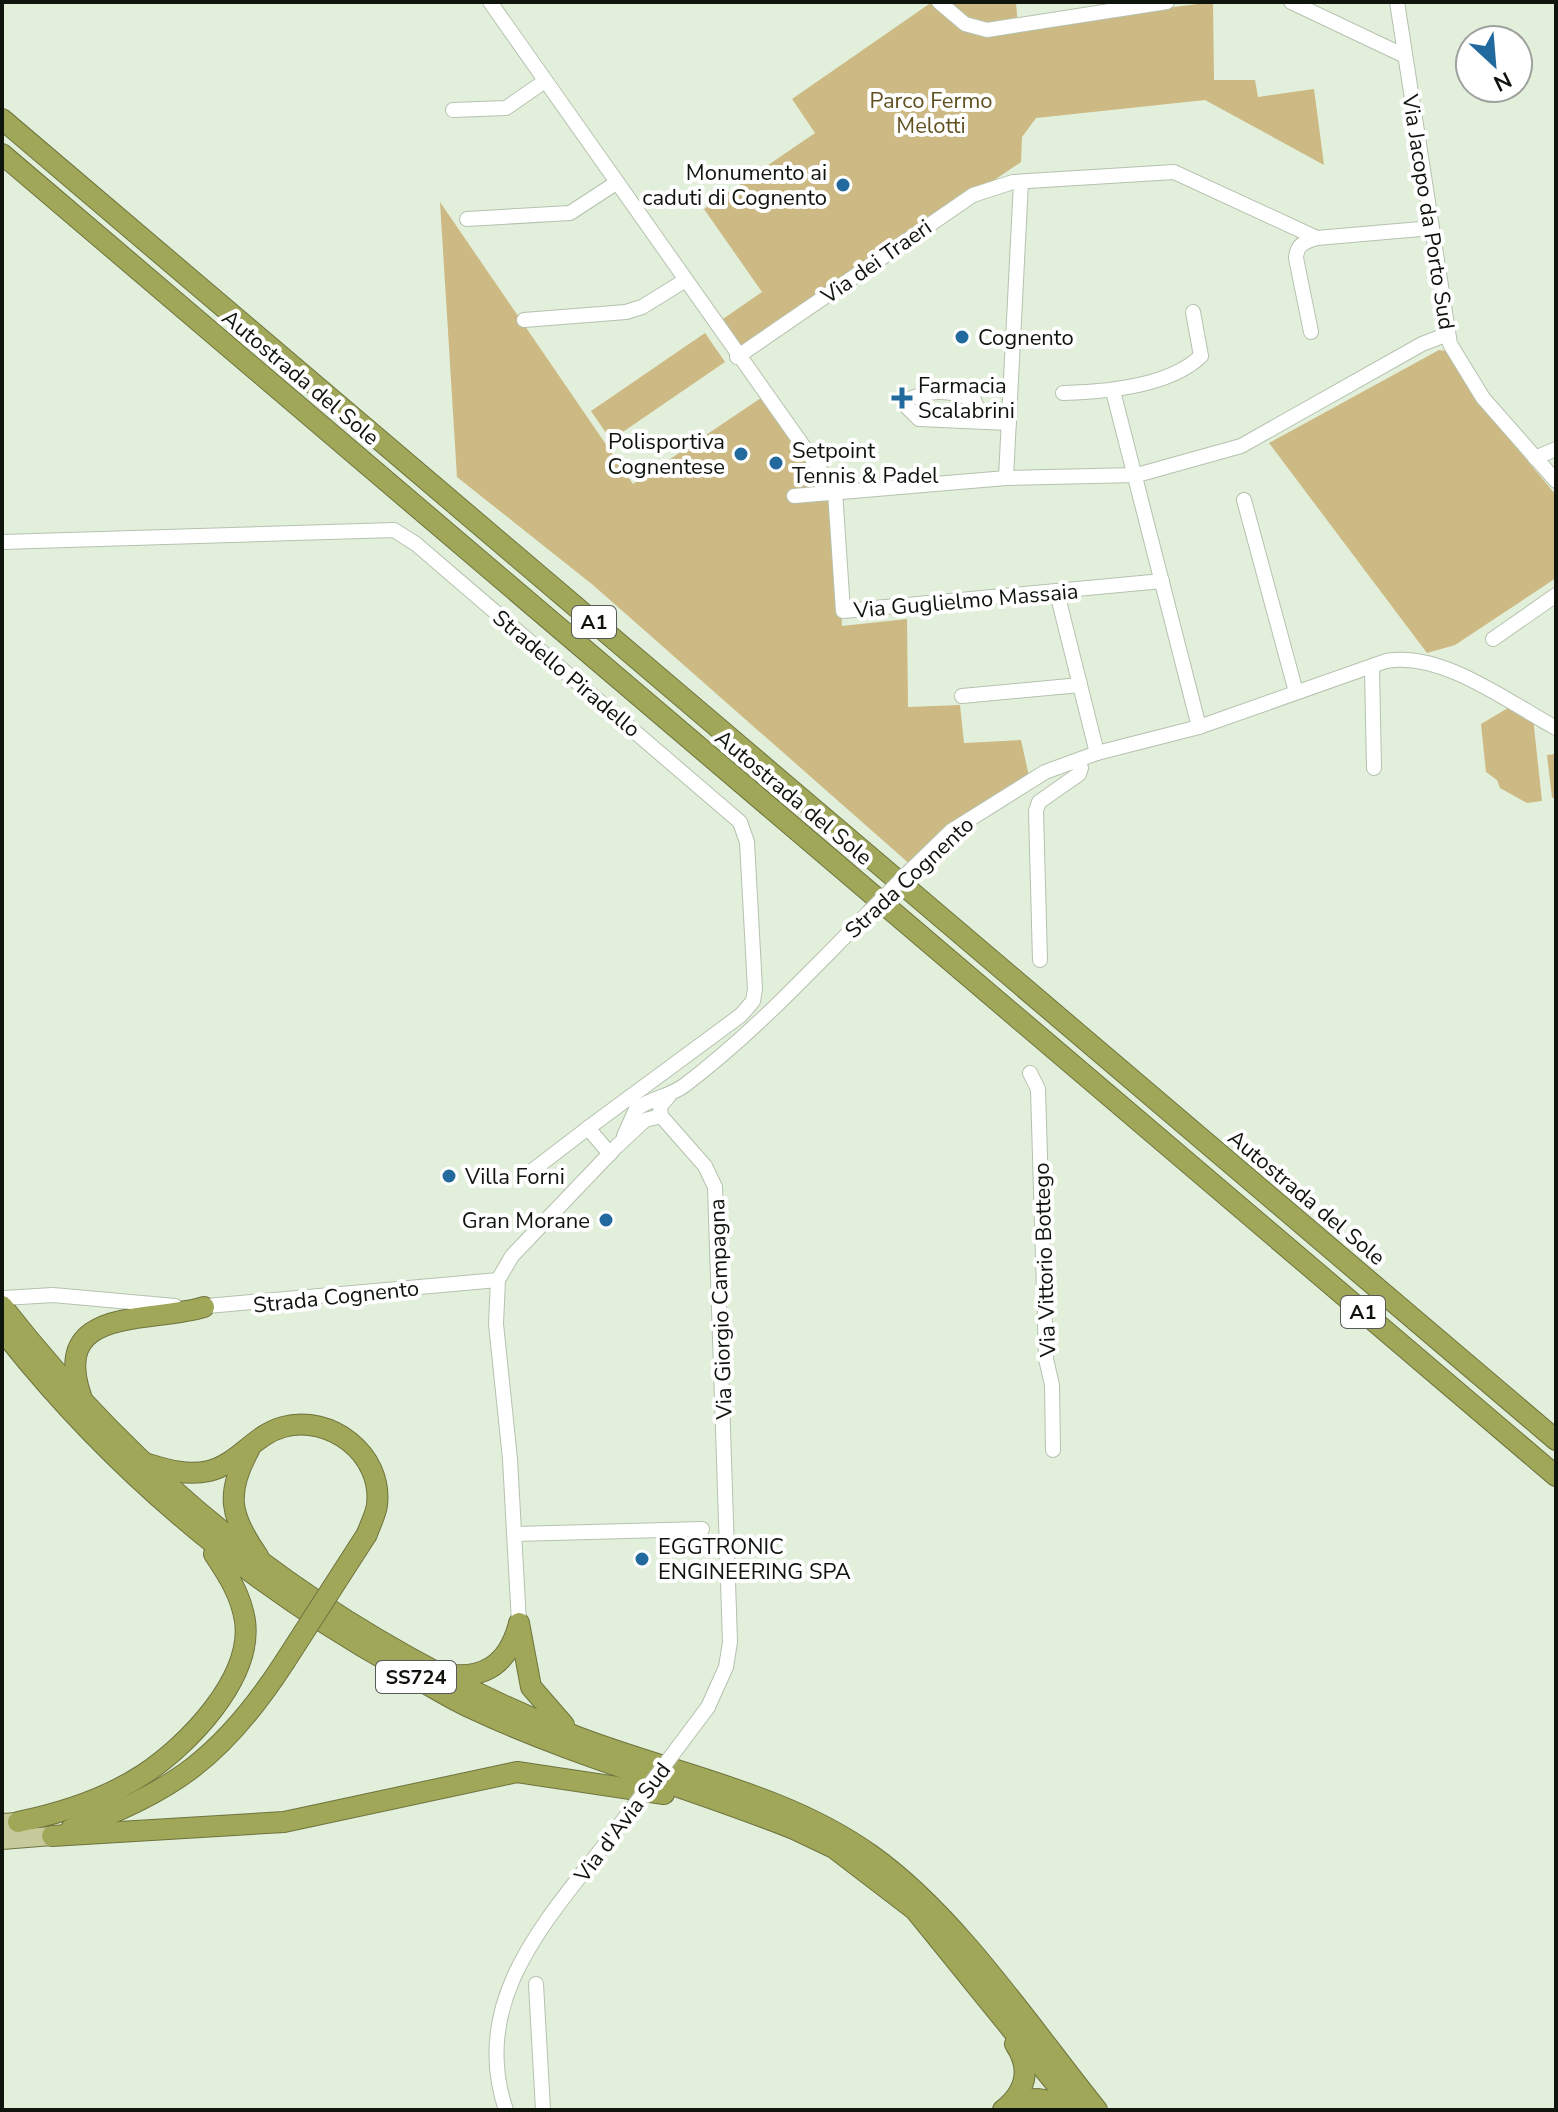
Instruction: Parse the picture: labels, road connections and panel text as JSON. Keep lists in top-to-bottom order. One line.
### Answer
{"streets":{"highway":["Autostrada del Sole","A1","SS724"],"street":["Via Jacopo da Porto Sud","Via dei Traeri","Via Guglielmo Massaia","Stradello Piradello","Strada Cognento","Via Vittorio Bottego","Via Giorgio Campagna","Via d'Avia Sud"]},"crossings":[["Via Jacopo da Porto Sud","Via dei Traeri"],["Strada Cognento","Via Giorgio Campagna"],["Strada Cognento","SS724"],["Via Giorgio Campagna","Via d'Avia Sud"]],"parks":["Parco Fermo Melotti"],"places":{"other":["Monumento ai caduti di Cognento","Cognento","Polisportiva Cognentese","Setpoint Tennis & Padel","Villa Forni","Gran Morane","EGGTRONIC ENGINEERING SPA"],"health":["Farmacia Scalabrini"]},"north":"bottom right"}
